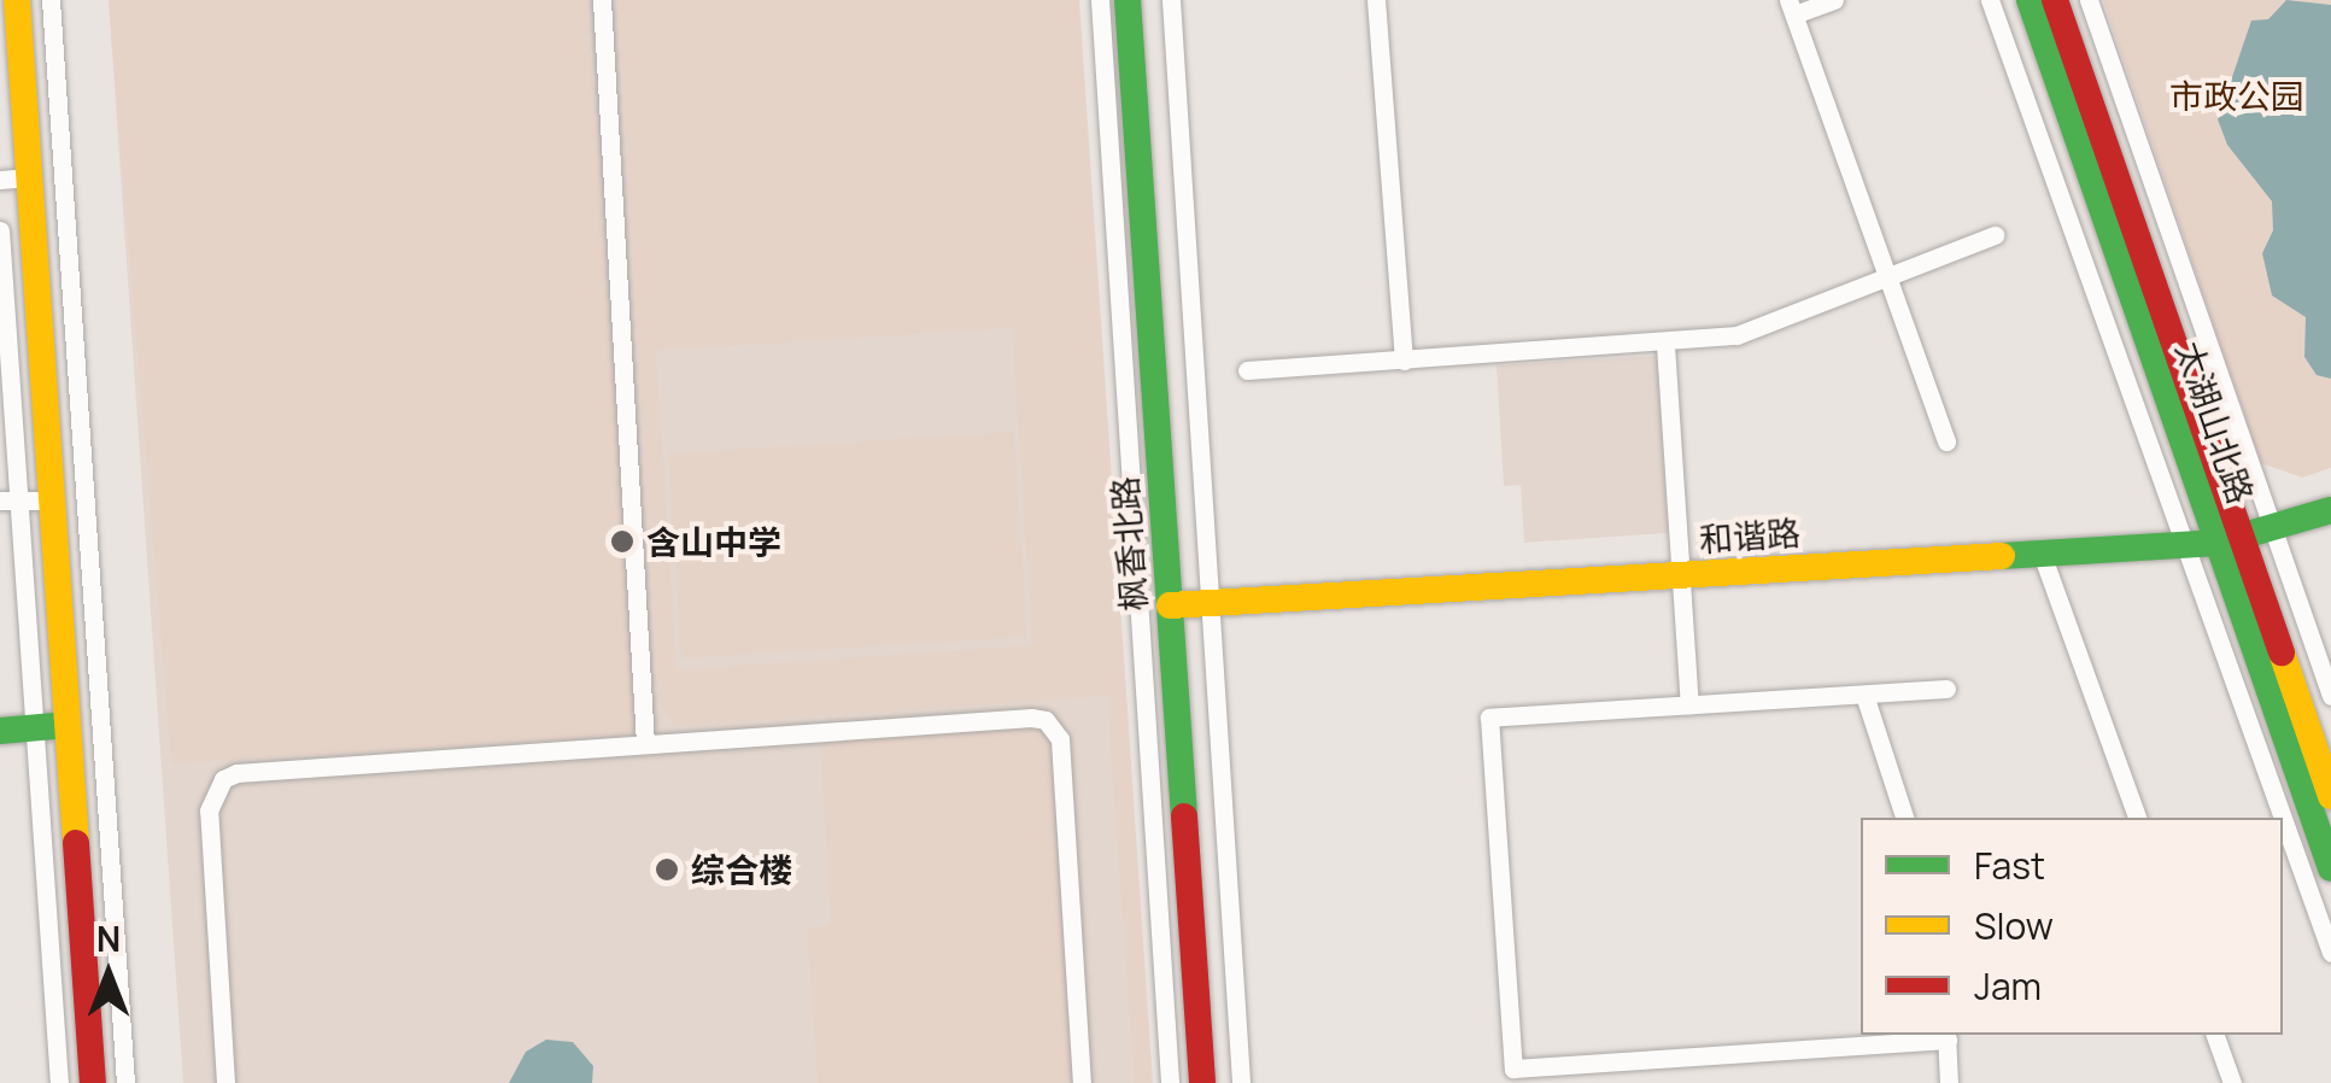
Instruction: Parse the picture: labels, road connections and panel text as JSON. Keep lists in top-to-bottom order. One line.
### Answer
{"streets":{"main road":["太湖山北路","和谐路","枫香北路"]},"crossings":[["太湖山北路","和谐路"],["和谐路","枫香北路"]],"parks":["市政公园"],"places":["含山中学","综合楼"],"legend":["Fast","Slow","Jam"],"north":"top"}
